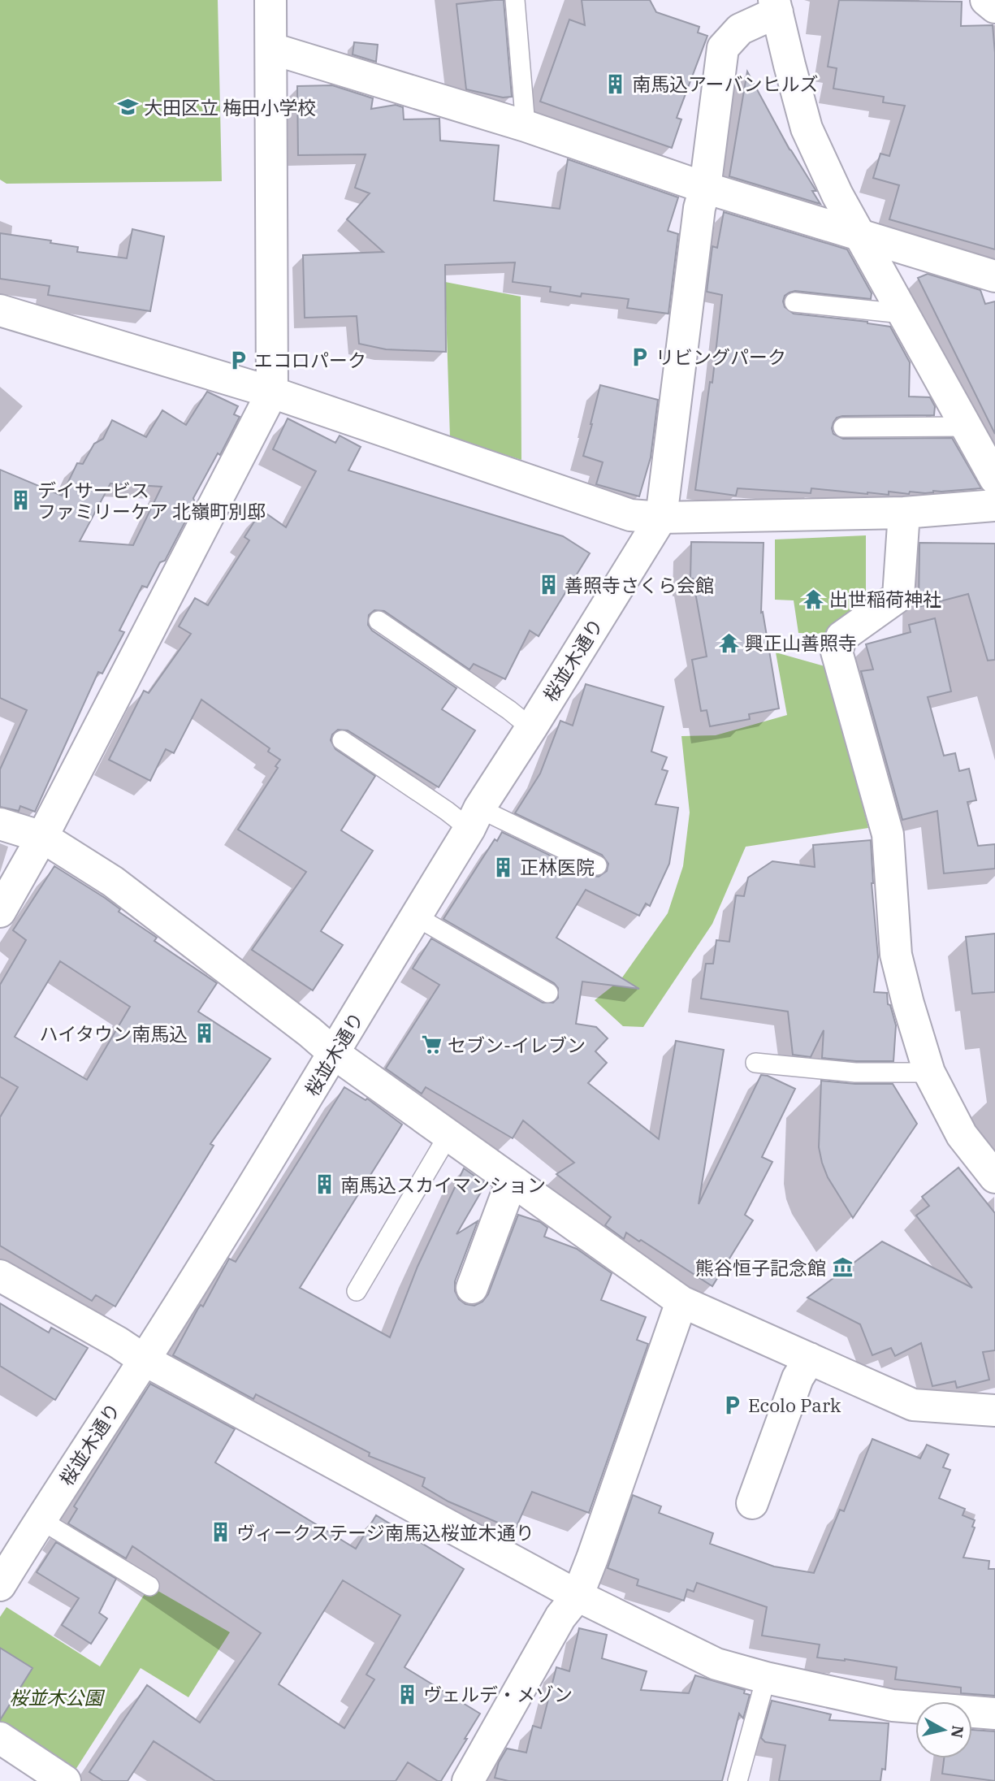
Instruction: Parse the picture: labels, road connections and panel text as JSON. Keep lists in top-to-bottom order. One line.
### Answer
{"streets":{"street":["桜並木通り"]},"parks":["桜並木公園"],"places":{"building":["南馬込アーバンヒルズ","デイサービス ファミリーケア 北嶺町別邸","善照寺さくら会館","正林医院","ハイタウン南馬込","南馬込スカイマンション","ヴィークステージ南馬込桜並木通り","ヴェルデ・メゾン"],"school or university":["大田区立 梅田小学校"],"parking":["リビングパーク","エコロパーク","Ecolo Park"],"temple":["出世稲荷神社","興正山善照寺"],"supermarket":["セブン-イレブン"],"museum":["熊谷恒子記念館"]},"north":"right"}
